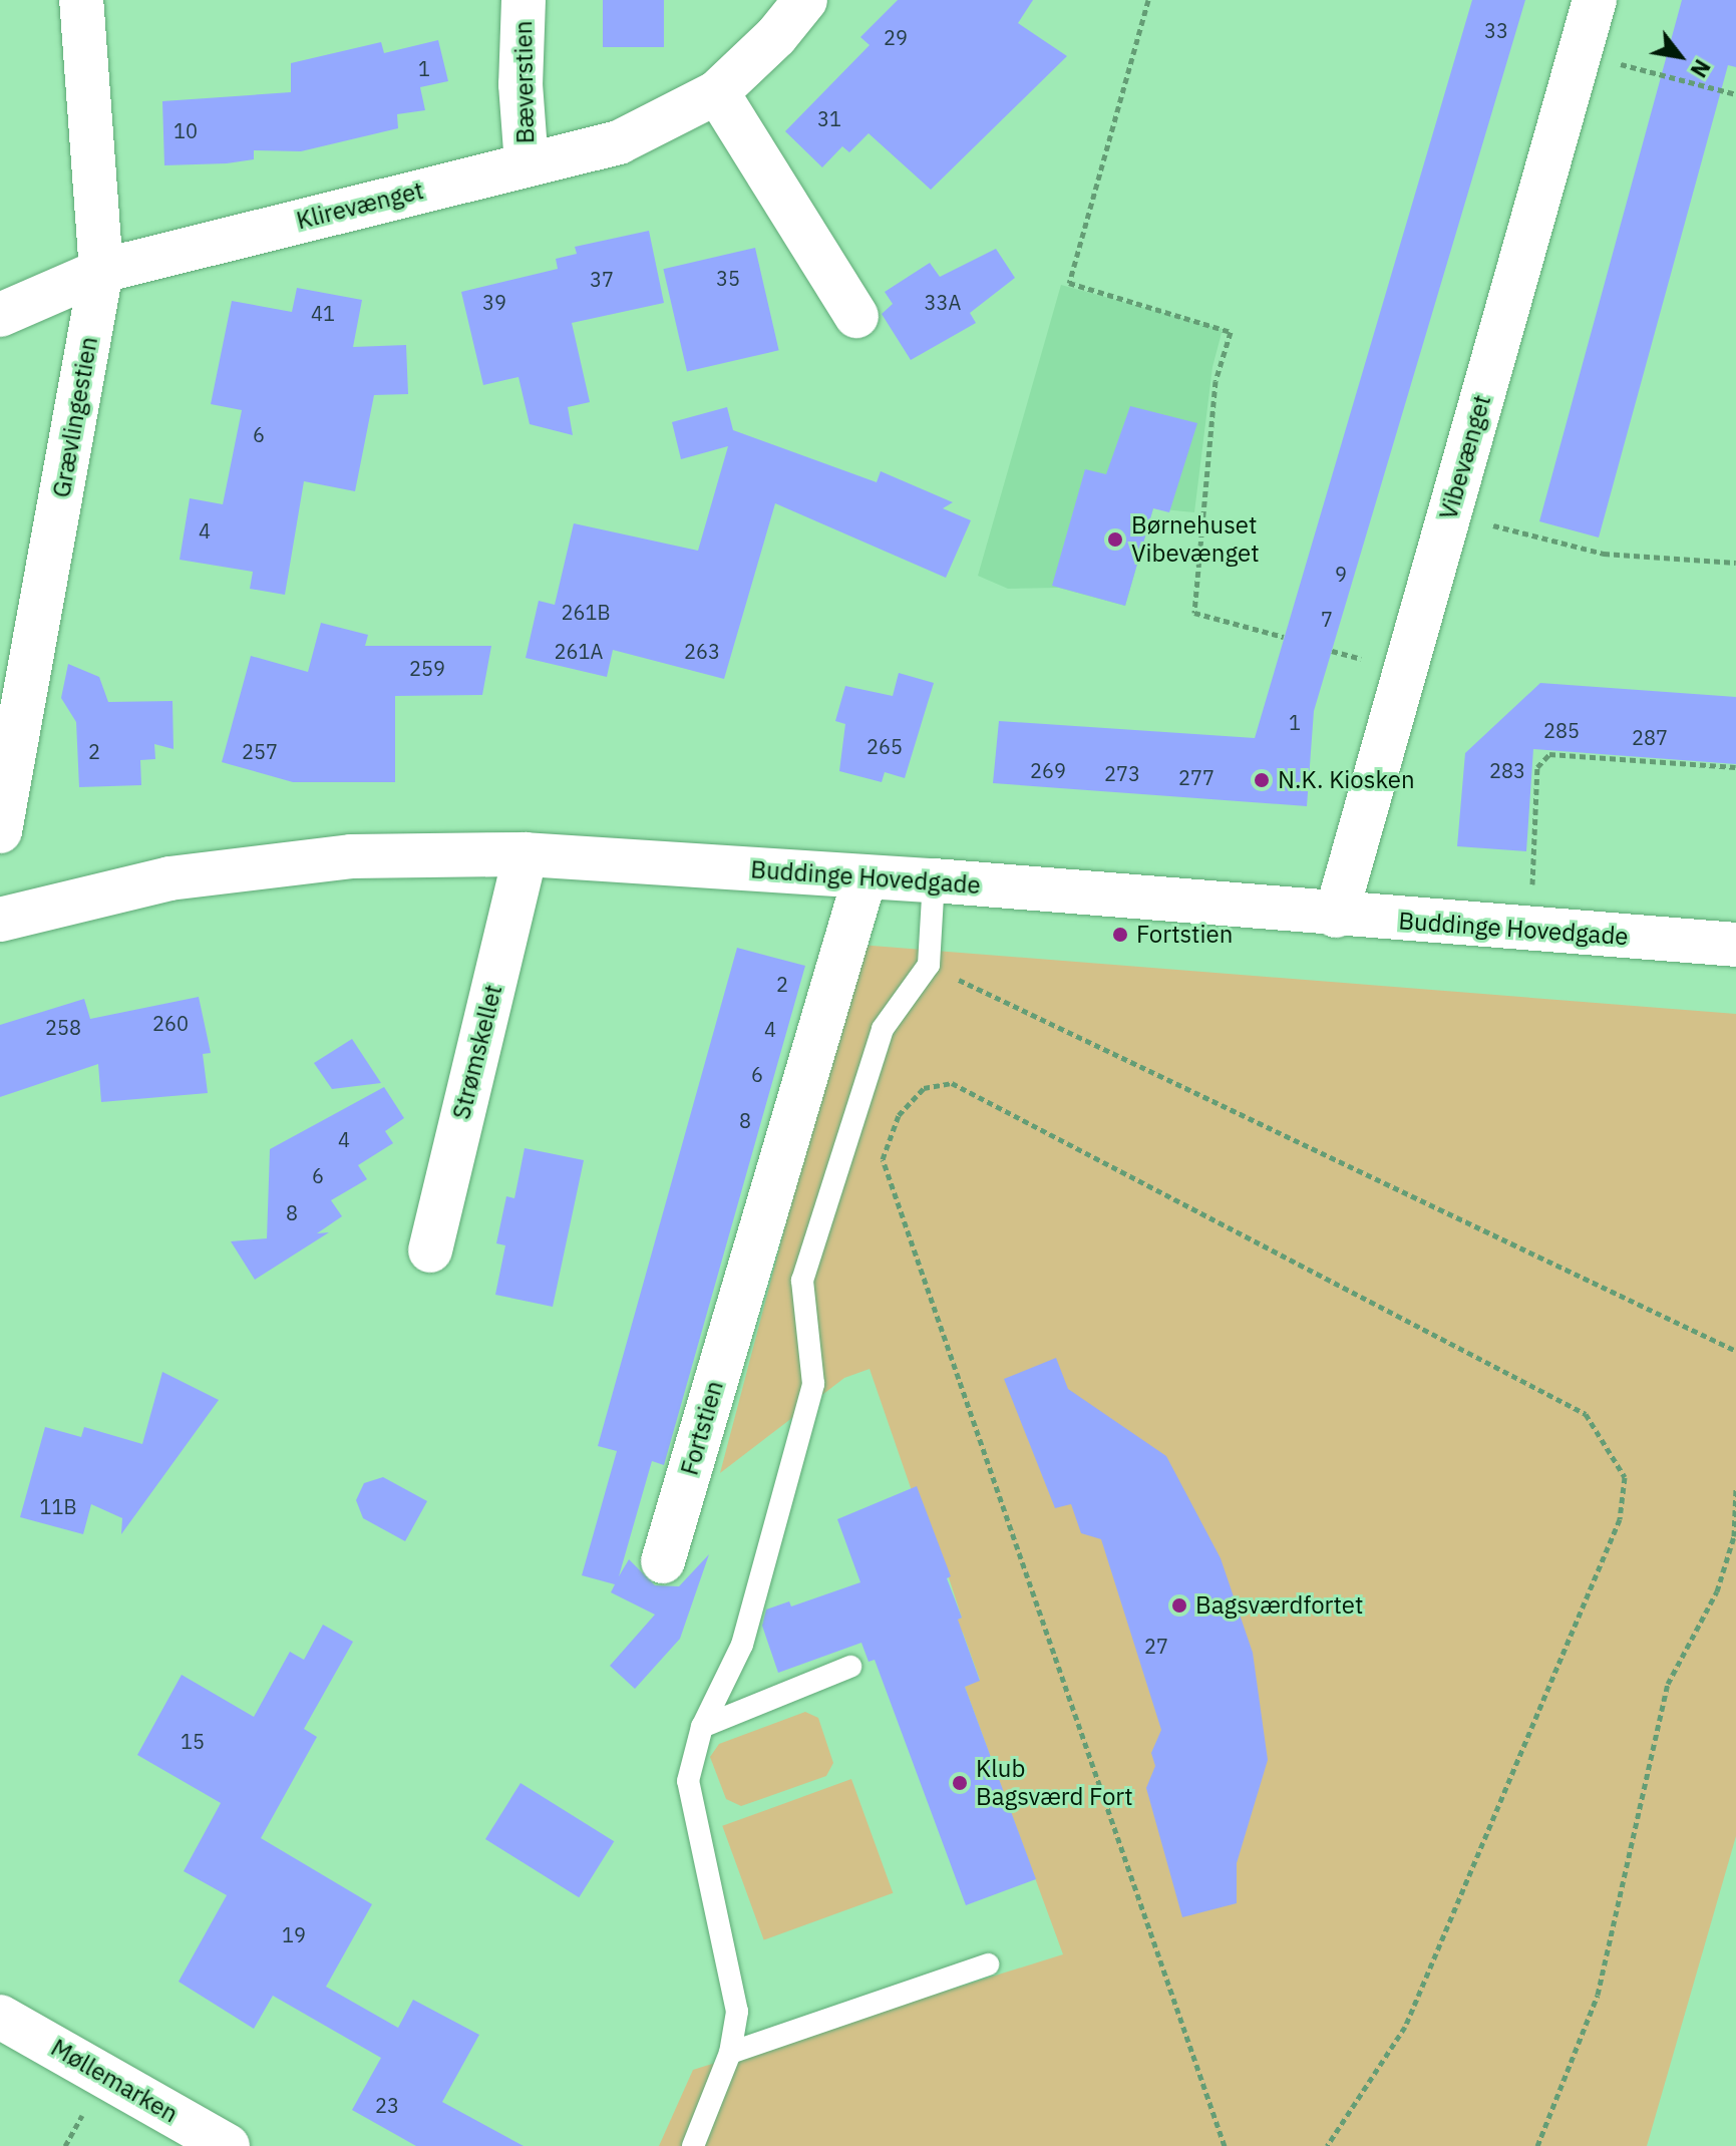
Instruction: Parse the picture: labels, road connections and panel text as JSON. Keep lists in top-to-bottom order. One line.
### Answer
{"streets":{"street":["Bæverstien","Klirevænget","Grævlingestien","Vibevænget","Buddinge Hovedgade","Strømskellet","Fortstien","Møllemarken"]},"crossings":[["Bæverstien","Klirevænget"],["Klirevænget","Grævlingestien"],["Vibevænget","Buddinge Hovedgade"],["Buddinge Hovedgade","Strømskellet"],["Buddinge Hovedgade","Fortstien"]],"places":["Børnehuset Vibevænget","N.K. Kiosken","Fortstien","Bagsværdfortet","Klub Bagsværd Fort"],"house_numbers":["33","29","1","31","10","35","37","39","33A","41","6","4","9","261B","7","261A","263","259","1","285","287","265","2","257","269","283","273","277","2","260","258","4","6","8","4","6","8","11B","27","15","19","23"],"north":"bottom right"}
